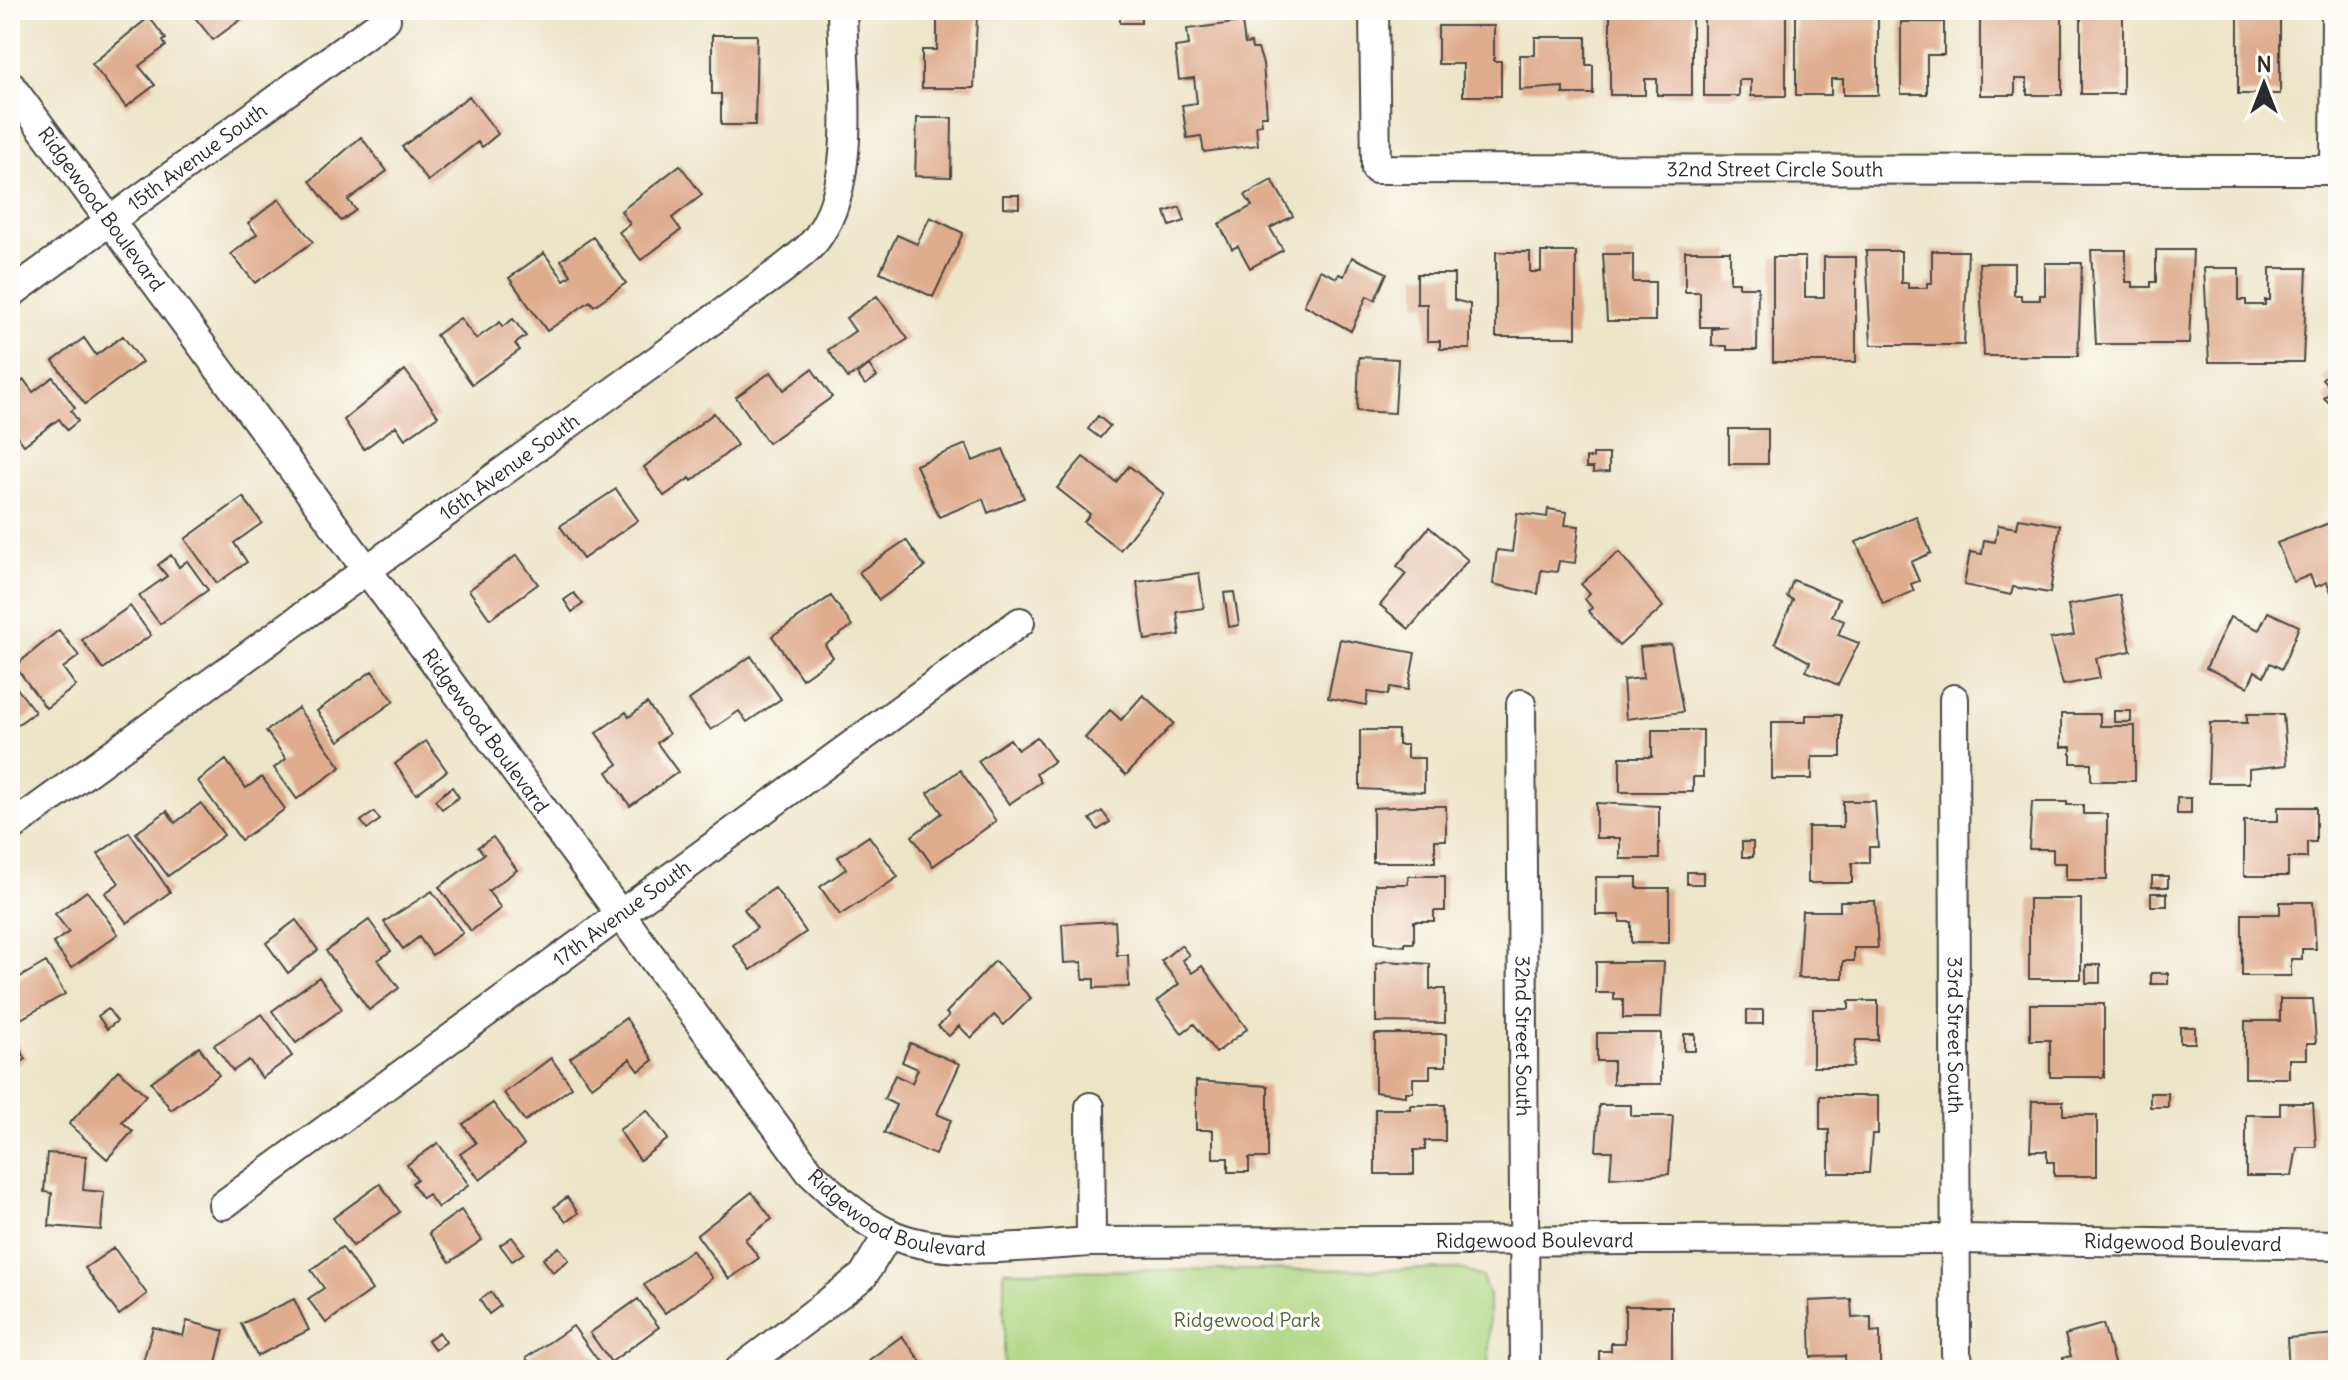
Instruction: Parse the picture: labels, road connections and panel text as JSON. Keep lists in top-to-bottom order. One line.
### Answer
{"streets":{"street":["15th Avenue South","32nd Street Circle South","Ridgewood Boulevard","16th Avenue South","17th Avenue South","33rd Street South","32nd Street South"]},"crossings":[["15th Avenue South","Ridgewood Boulevard"],["Ridgewood Boulevard","16th Avenue South"],["Ridgewood Boulevard","17th Avenue South"],["Ridgewood Boulevard","33rd Street South"],["Ridgewood Boulevard","32nd Street South"]],"parks":["Ridgewood Park"],"north":"top"}
